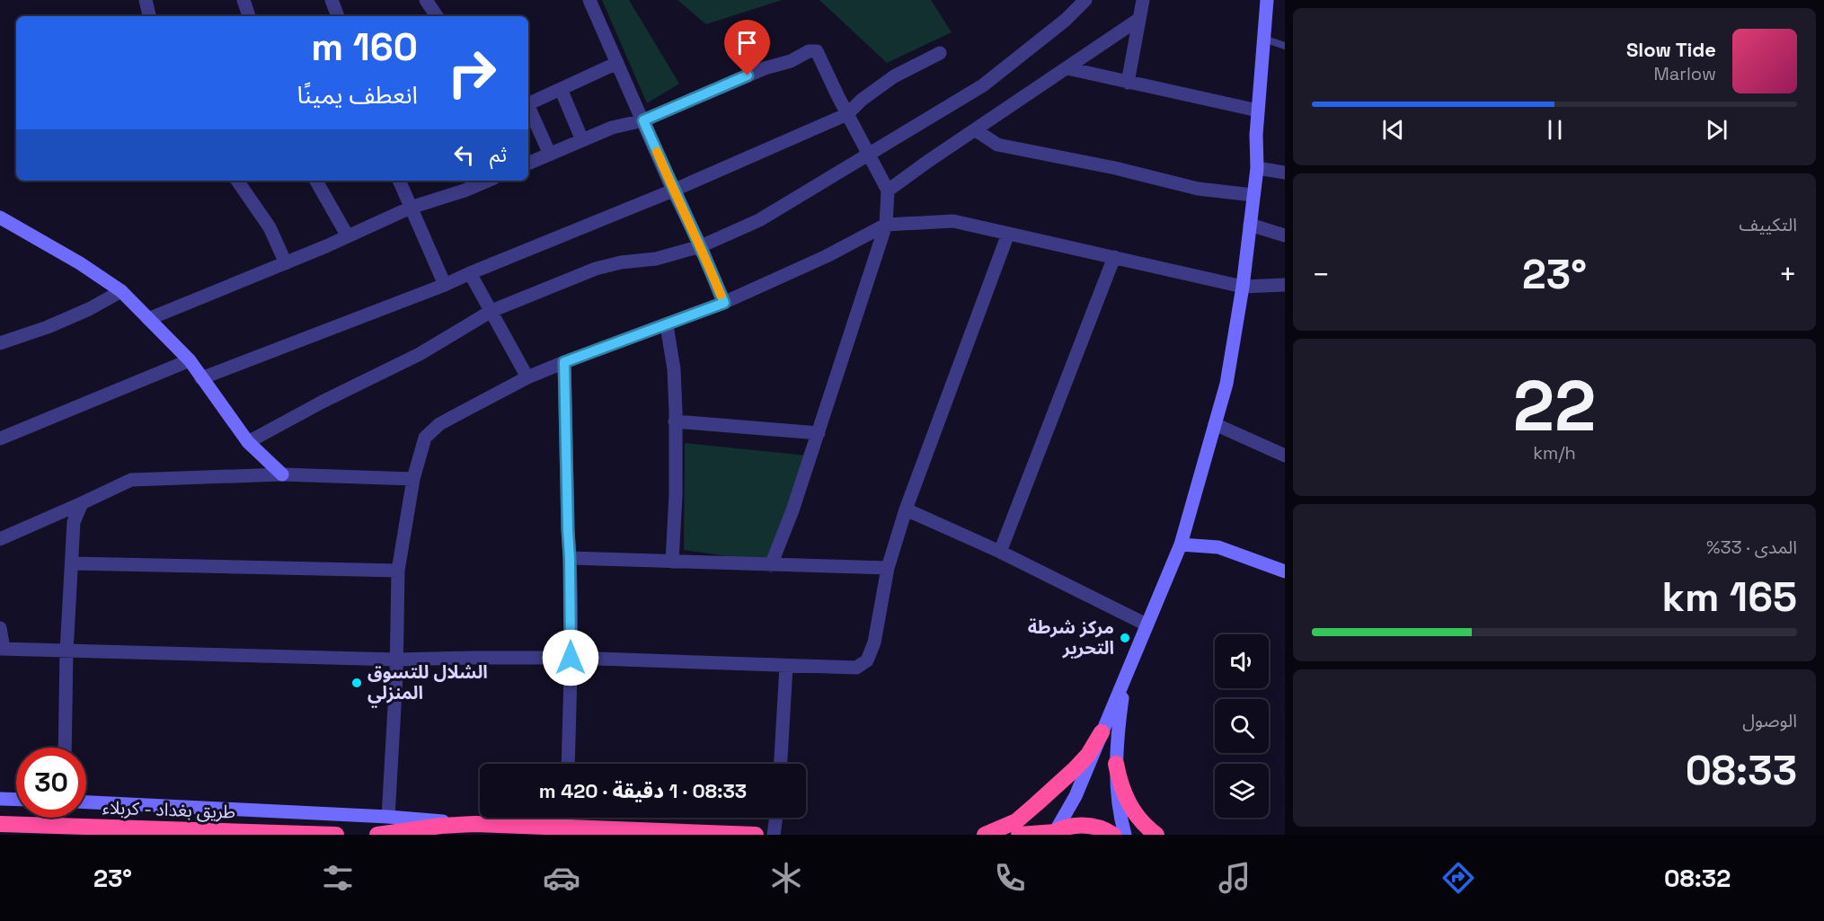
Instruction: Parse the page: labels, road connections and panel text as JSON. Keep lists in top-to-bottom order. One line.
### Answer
{"streets":{"highway":["طريق بغداد - كربلاء"]},"places":["مركز شرطة التحرير","الشلال للتسوق المنزلي"],"page":{"turn":["160 m","انعطف يمينًا"],"song":["Slow Tide","Marlow"],"then":"ثم","tile":["التكييف",["22","km/h"],["المدى · 33%","165 km"],["الوصول","08:33"]],"heat":["−","23°","+"],"limit":"30","trip":"08:33 · 1 دقيقة · 420 m","tabs":["08:32","23°"]}}
